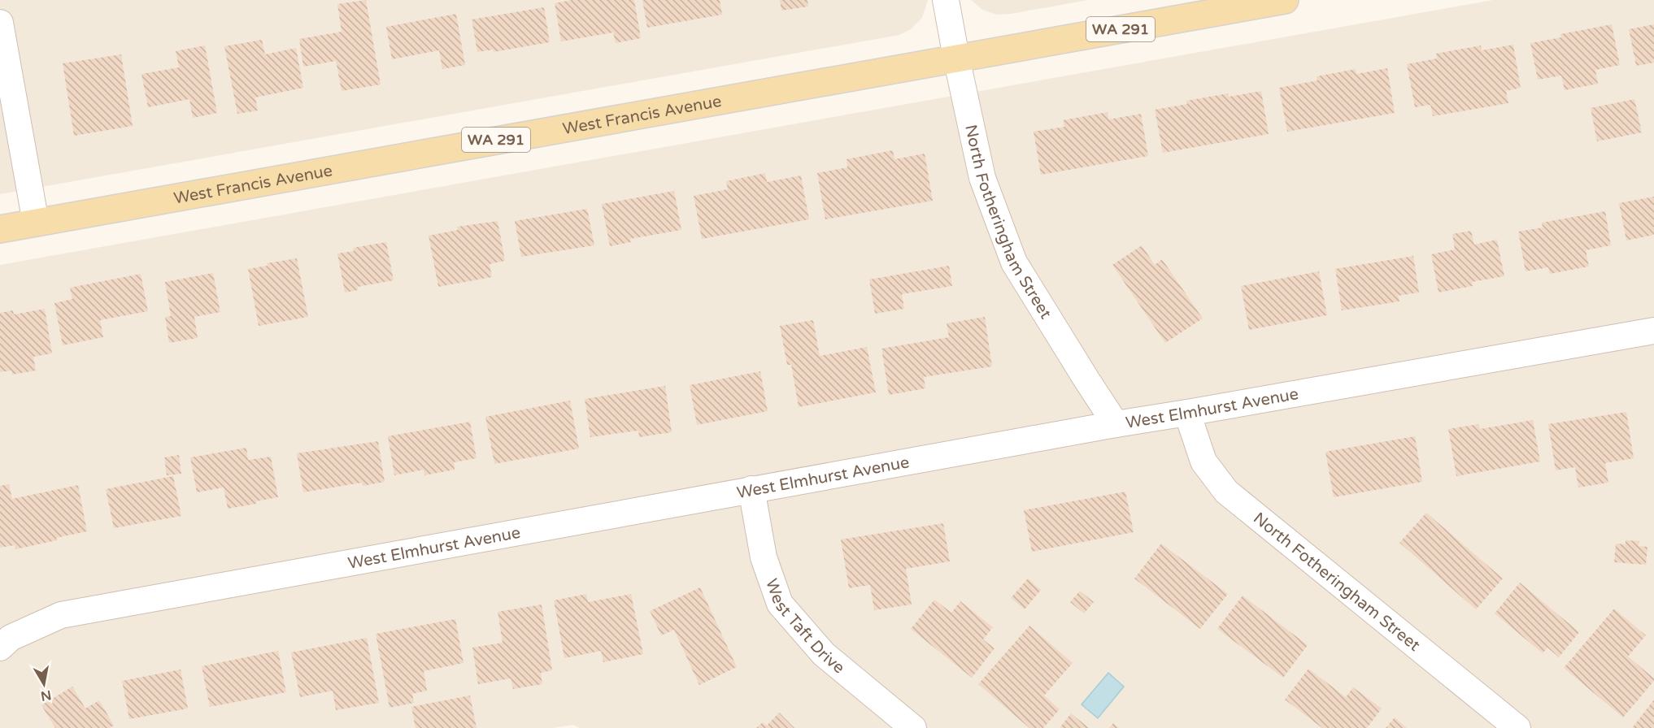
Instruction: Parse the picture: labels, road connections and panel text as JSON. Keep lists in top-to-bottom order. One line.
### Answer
{"streets":{"main road":["WA 291","West Francis Avenue"],"street":["North Fotheringham Street","West Elmhurst Avenue","West Taft Drive"]},"crossings":[["West Francis Avenue","North Fotheringham Street"],["North Fotheringham Street","West Elmhurst Avenue"],["West Elmhurst Avenue","West Taft Drive"]],"north":"bottom"}
